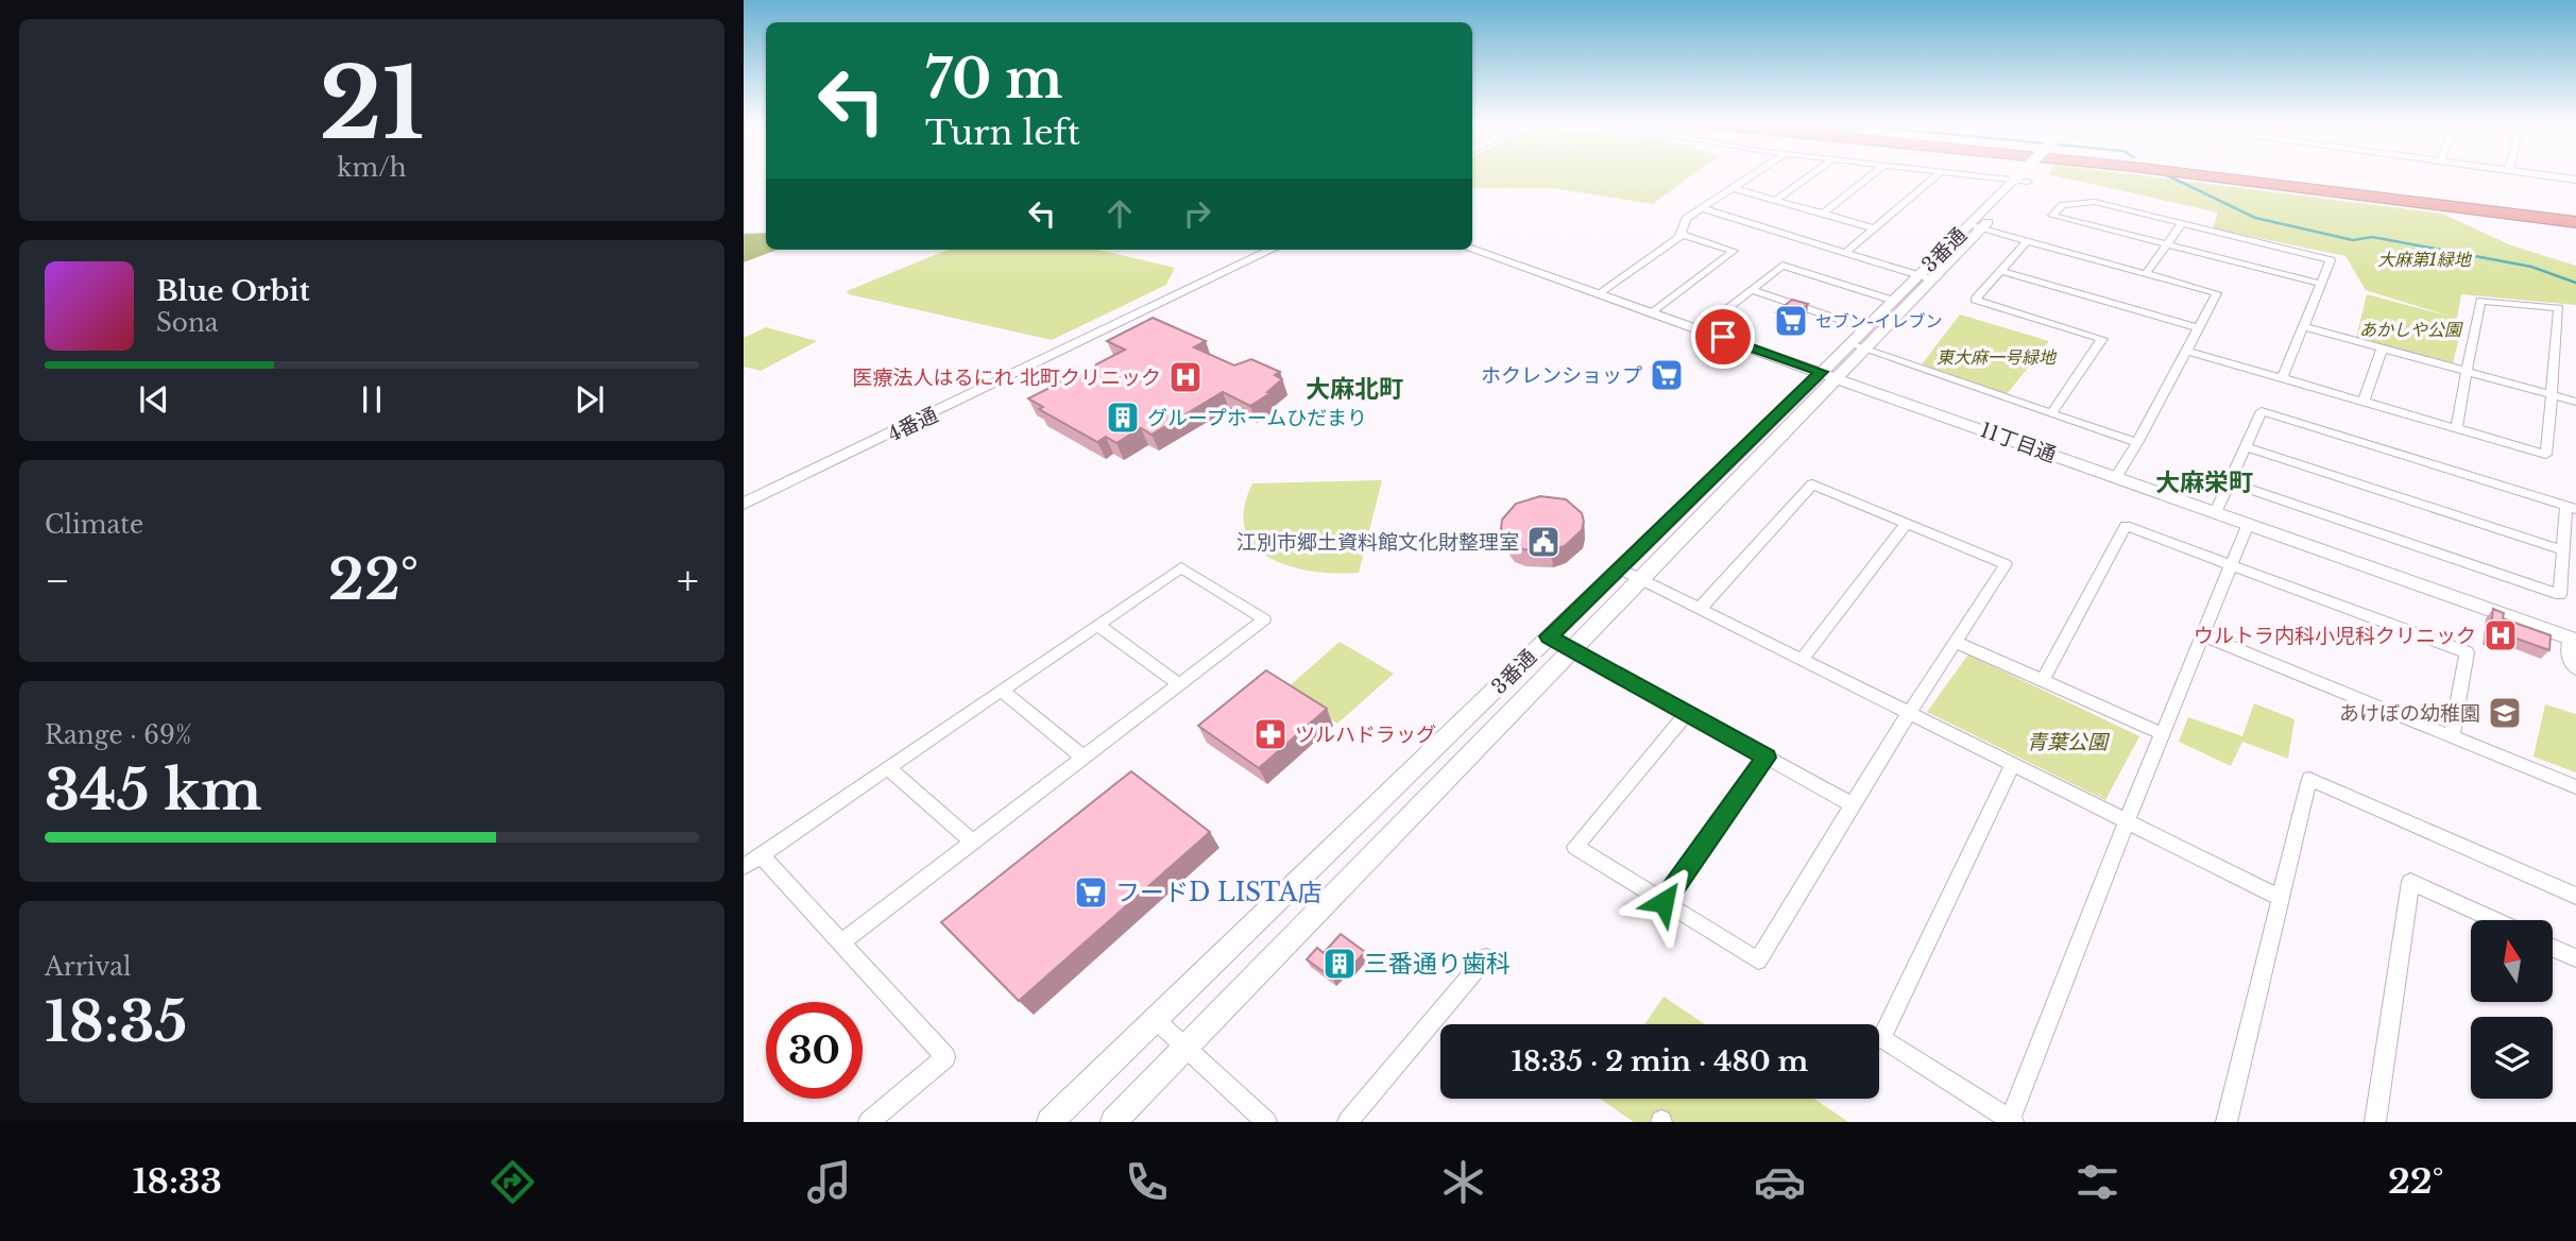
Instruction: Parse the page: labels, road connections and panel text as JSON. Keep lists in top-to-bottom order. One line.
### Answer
{"streets":{"street":["3番通","4番通","11丁目通"]},"crossings":[["3番通","11丁目通"]],"districts":["大麻北町","大麻栄町"],"parks":["大麻第1緑地","あかしや公園","東大麻一号緑地","青葉公園"],"places":{"supermarket":["セブン-イレブン","ホクレンショップ","フードD LISTA店"],"hospital":["医療法人はるにれ 北町クリニック","ウルトラ内科小児科クリニック"],"building":["グループホームひだまり","三番通り歯科"],"public building":["江別市郷土資料館文化財整理室"],"school or university":["あけぼの幼稚園"],"pharmacy":["ツルハドラッグ"]},"north":"top","page":{"tile":[["21","km/h"],"Climate",["Range · 69%","345 km"],["Arrival","18:35"]],"turn":["70 m","Turn left"],"song":["Blue Orbit","Sona"],"heat":["−","22°","+"],"limit":"30","trip":"18:35 · 2 min · 480 m","tabs":["18:33","22°"]}}
